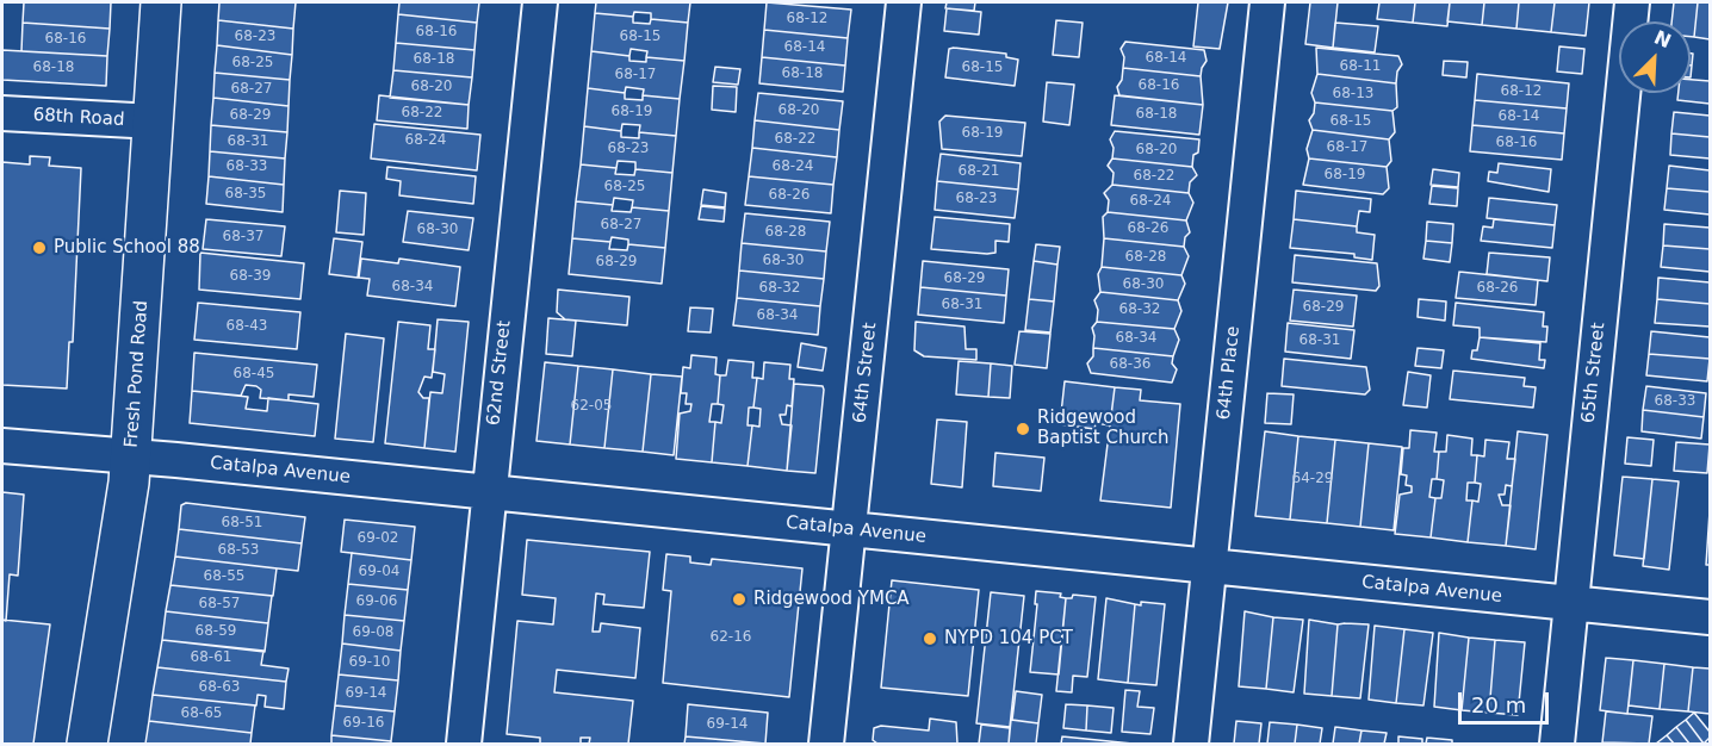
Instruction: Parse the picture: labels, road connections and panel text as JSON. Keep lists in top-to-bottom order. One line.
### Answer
{"streets":{"main road":["Fresh Pond Road"],"street":["68th Road","62nd Street","64th Street","64th Place","65th Street","Catalpa Avenue"]},"crossings":[["68th Road","Fresh Pond Road"],["62nd Street","Catalpa Avenue"],["64th Street","Catalpa Avenue"],["64th Place","Catalpa Avenue"],["65th Street","Catalpa Avenue"],["Fresh Pond Road","Catalpa Avenue"]],"places":["Public School 88","Ridgewood Baptist Church","Ridgewood YMCA","NYPD 104 PCT"],"house_numbers":["68-12","68-16","68-23","68-15","68-16","68-14","68-14","68-18","68-25","68-11","68-18","68-15","68-18","68-17","68-16","68-20","68-27","68-12","68-13","68-20","68-19","68-22","68-18","68-29","68-14","68-15","68-19","68-22","68-24","68-31","68-16","68-17","68-23","68-20","68-33","68-24","68-21","68-19","68-22","68-25","68-35","68-26","68-23","68-24","68-27","68-26","68-30","68-28","68-37","68-28","68-30","68-29","68-39","68-29","68-30","68-34","68-32","68-26","68-31","68-29","68-32","68-34","68-43","68-34","68-31","68-36","68-45","68-33","62-05","64-29","68-51","69-02","68-53","69-04","68-55","69-06","68-57","68-59","69-08","62-16","68-61","69-10","68-63","69-14","68-65","69-16","69-14"],"scale_bar":"20 m","north":"top right"}
